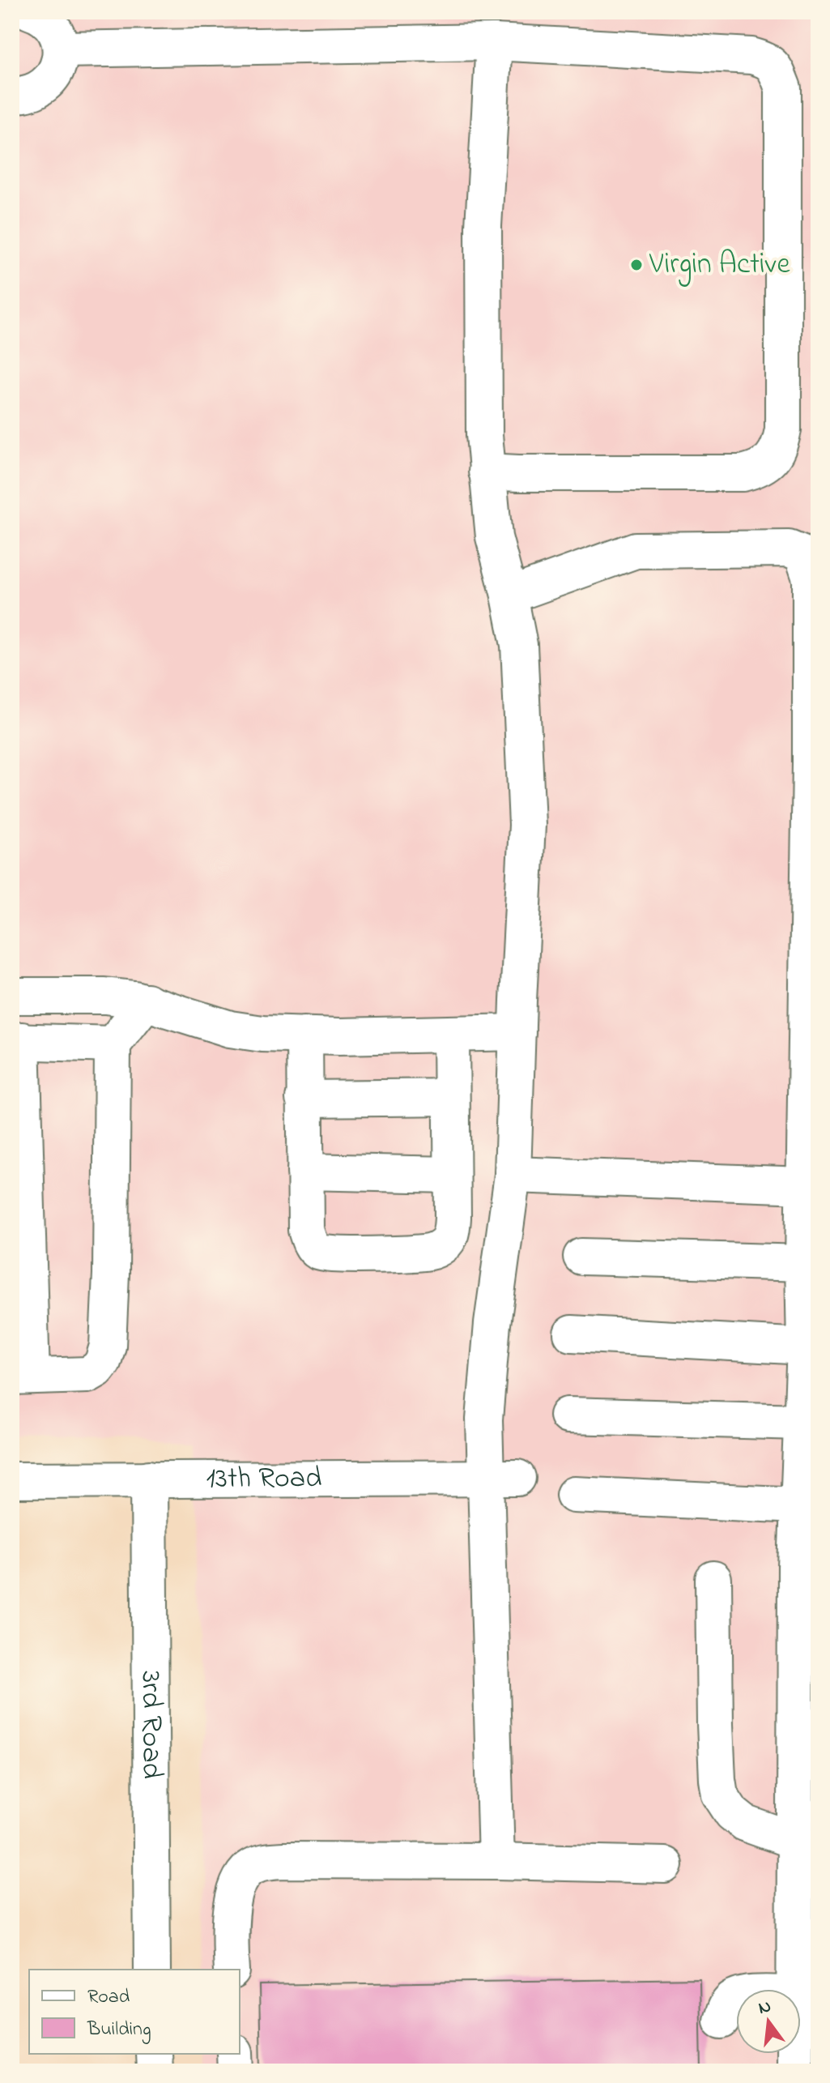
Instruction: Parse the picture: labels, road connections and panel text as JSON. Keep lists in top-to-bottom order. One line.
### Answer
{"streets":{"street":["13th Road","3rd Road"]},"crossings":[["13th Road","3rd Road"]],"places":["Virgin Active"],"legend":["Road","Building"],"north":"top"}
